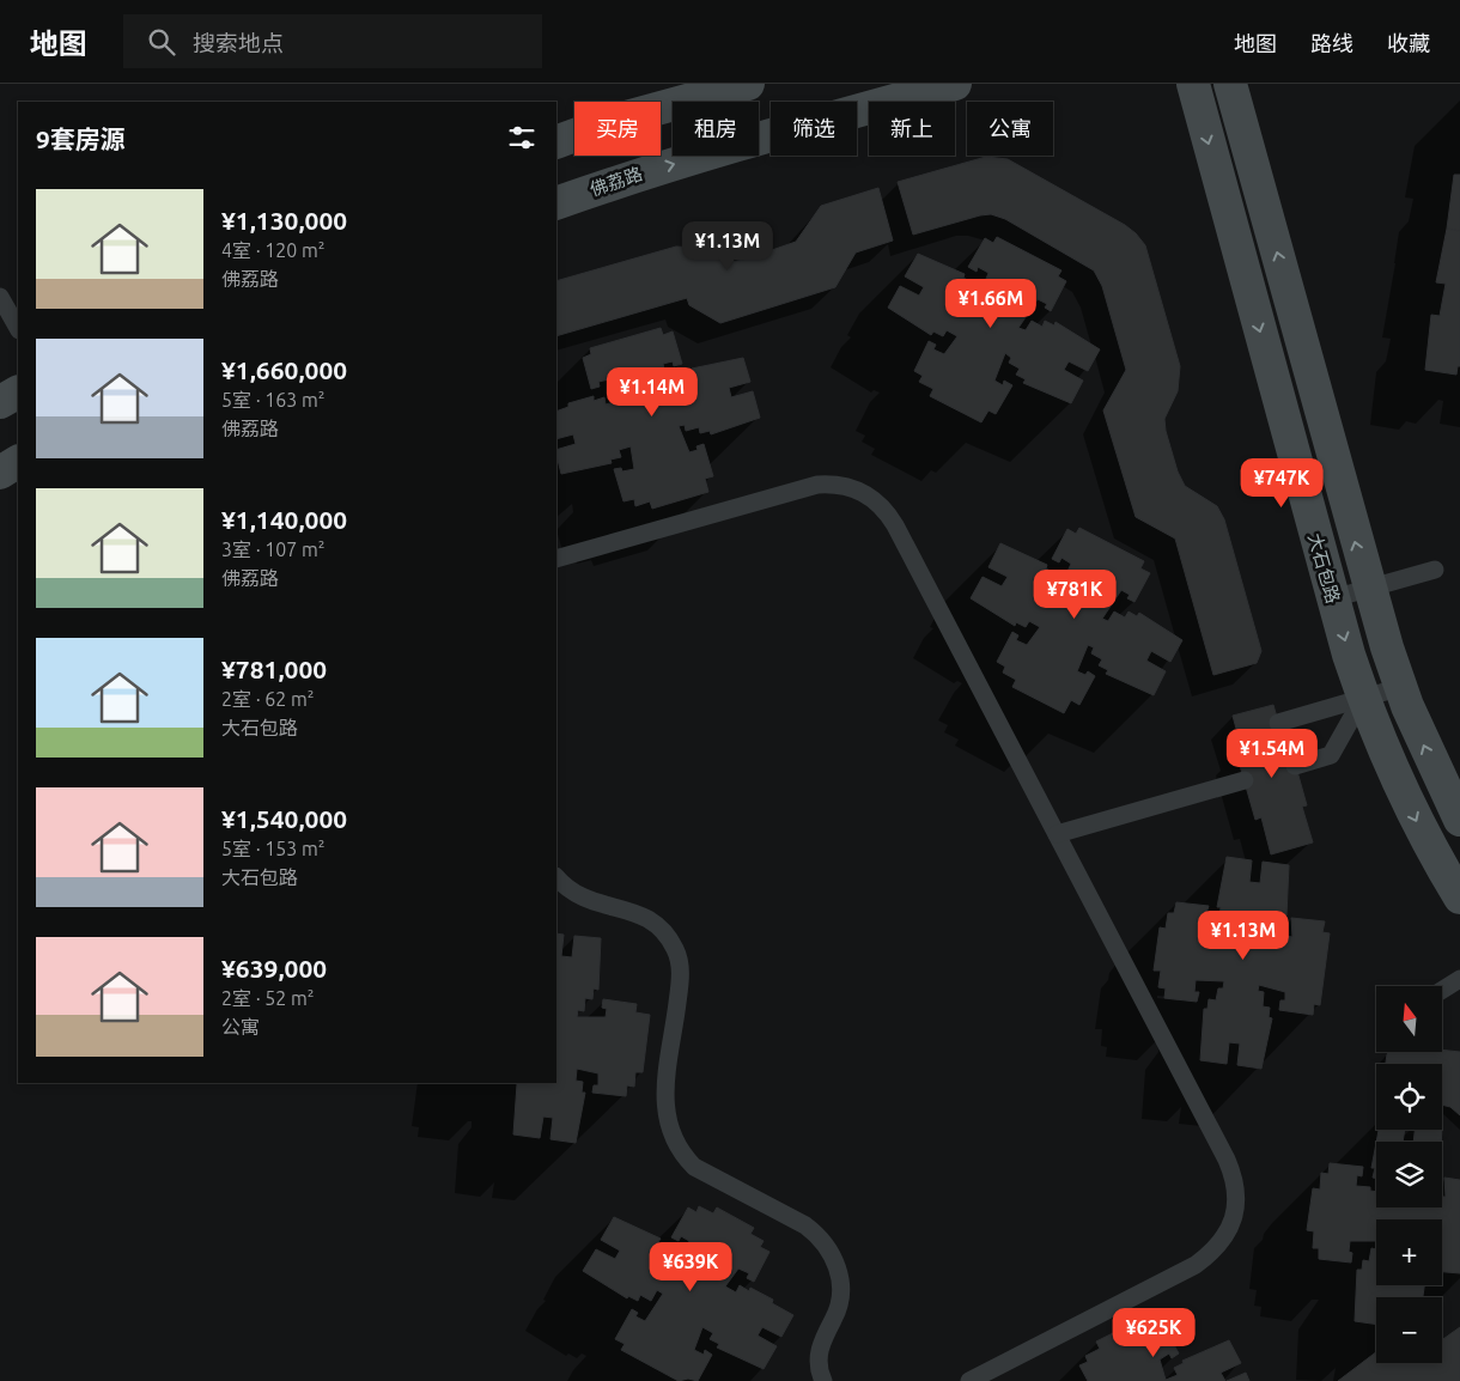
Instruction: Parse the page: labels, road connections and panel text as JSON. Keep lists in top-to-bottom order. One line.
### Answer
{"streets":{"street":["佛荔路","大石包路"]},"north":"top","page":{"header":"地图","search":"搜索地点","nav":["地图","路线","收藏"],"chip":["买房","租房","筛选","新上","公寓"],"heading":"9套房源","list":[{"name":"¥1,130,000","note":"4室 · 120 m² · 佛荔路"},{"name":"¥1,660,000","note":"5室 · 163 m² · 佛荔路"},{"name":"¥1,140,000","note":"3室 · 107 m² · 佛荔路"},{"name":"¥781,000","note":"2室 · 62 m² · 大石包路"},{"name":"¥1,540,000","note":"5室 · 153 m² · 大石包路"},{"name":"¥639,000","note":"2室 · 52 m² · 公寓"}],"price":["¥1.13M","¥1.66M","¥1.14M","¥747K","¥781K","¥1.54M","¥1.13M","¥639K","¥625K"],"map_buttons":["+","−"]}}
